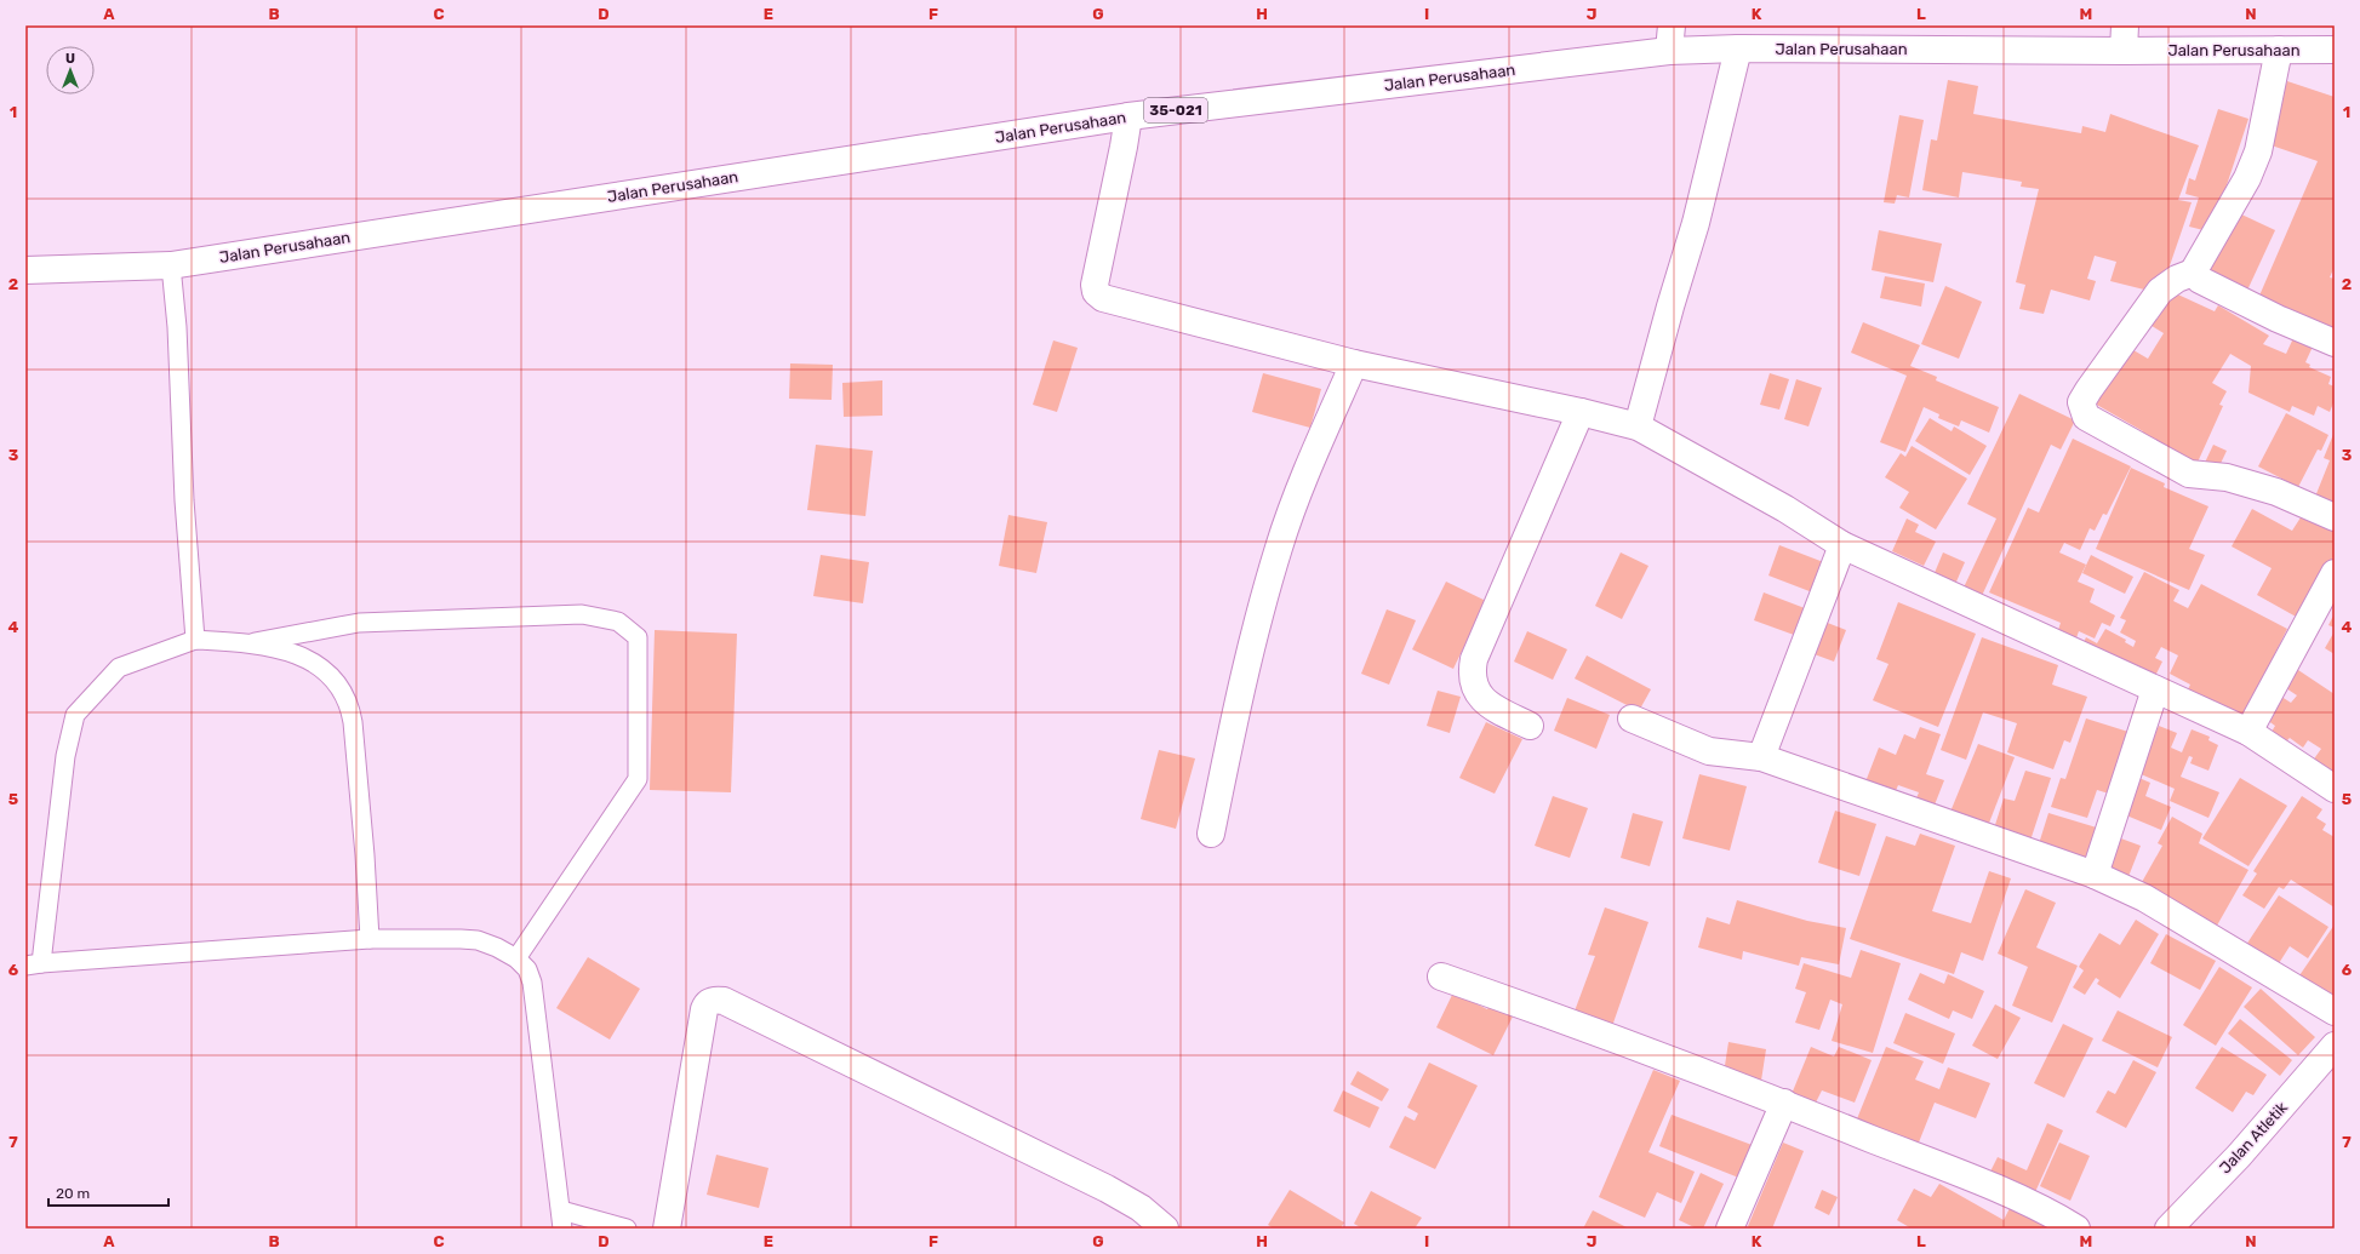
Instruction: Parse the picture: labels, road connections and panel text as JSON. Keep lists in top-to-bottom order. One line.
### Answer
{"streets":{"street":["Jalan Perusahaan","35-021","Jalan Atletik"]},"scale_bar":"20 m","north":"top","grid":{"columns":["A","B","C","D","E","F","G","H","I","J","K","L","M","N"],"rows":["1","2","3","4","5","6","7"]}}
